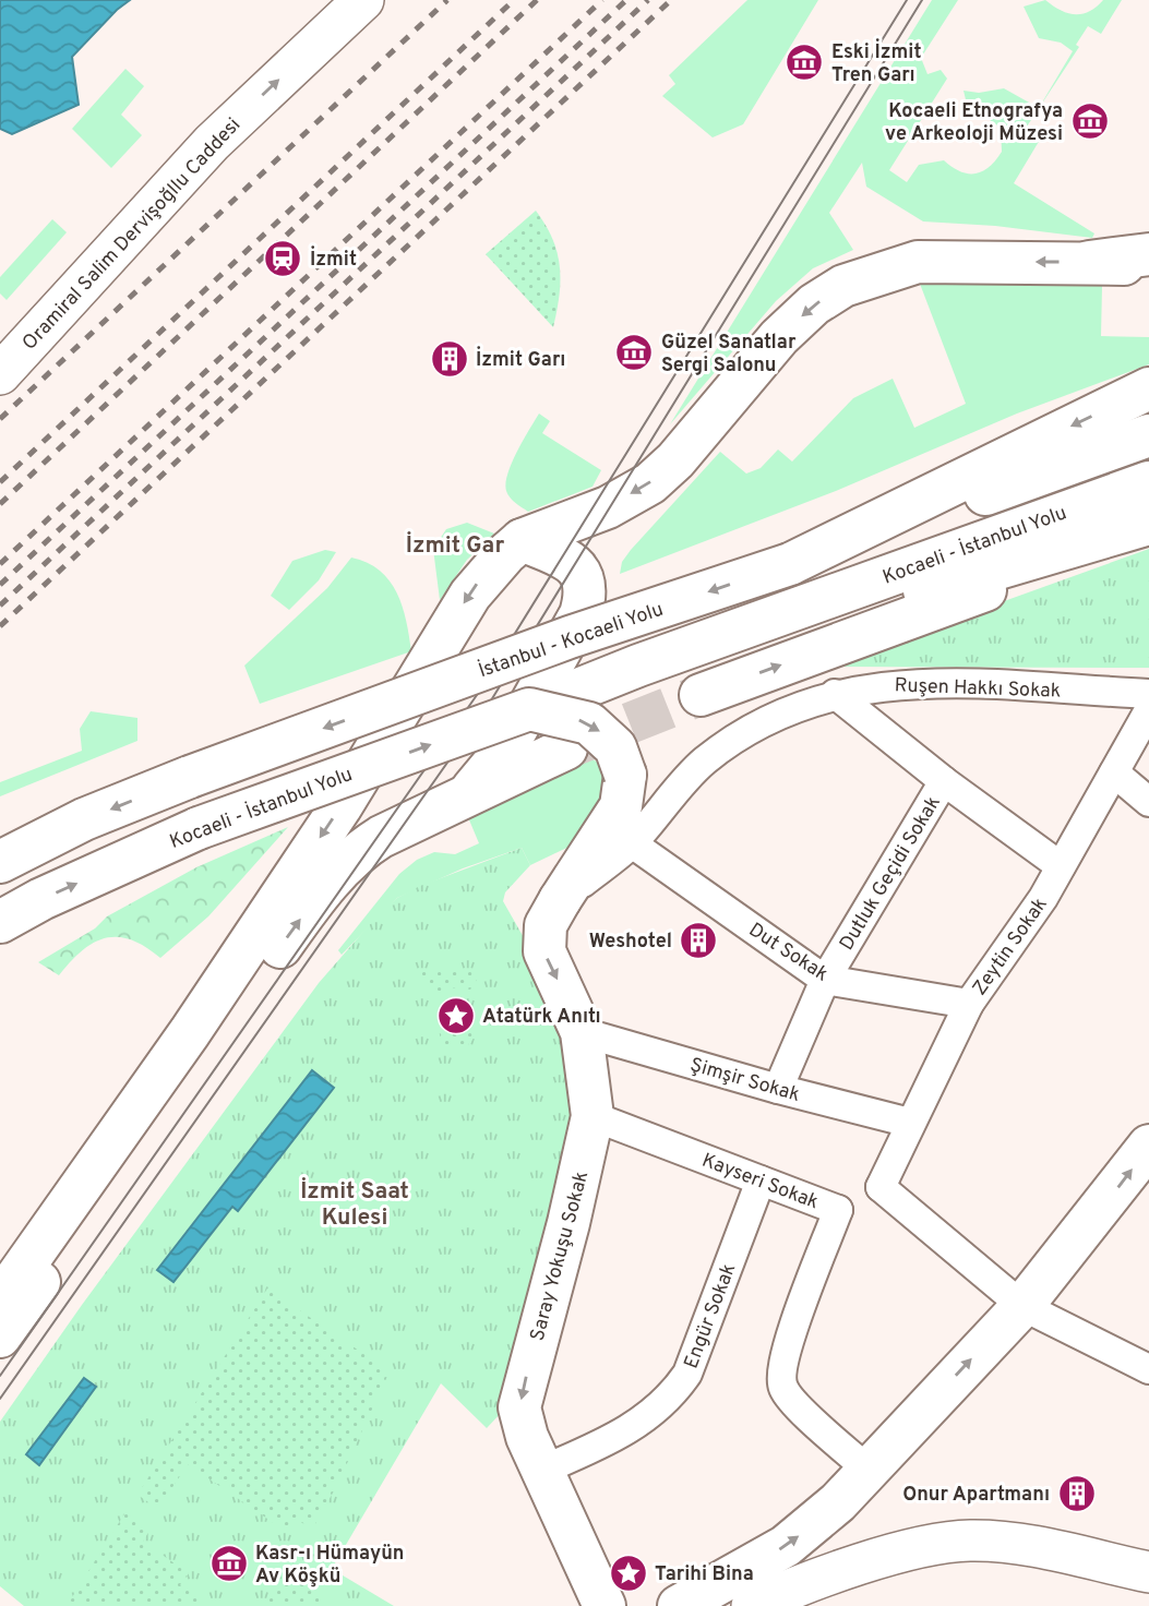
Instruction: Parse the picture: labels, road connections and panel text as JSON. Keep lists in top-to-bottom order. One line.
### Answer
{"streets":{"main road":["Oramiral Salim Dervişoğllu Caddesi","Kocaeli - İstanbul Yolu","İstanbul - Kocaeli Yolu","Saray Yokuşu Sokak"],"street":["Ruşen Hakkı Sokak","Dutluk Geçidi Sokak","Zeytin Sokak","Dut Sokak","Şimşir Sokak","Kayseri Sokak","Engür Sokak"]},"crossings":[["Kocaeli - İstanbul Yolu","Saray Yokuşu Sokak"],["Ruşen Hakkı Sokak","Dut Sokak"],["Ruşen Hakkı Sokak","Saray Yokuşu Sokak"],["Dutluk Geçidi Sokak","Dut Sokak"],["Dutluk Geçidi Sokak","Şimşir Sokak"],["Zeytin Sokak","Dut Sokak"],["Zeytin Sokak","Şimşir Sokak"],["Zeytin Sokak","Kayseri Sokak"],["Şimşir Sokak","Saray Yokuşu Sokak"],["Kayseri Sokak","Saray Yokuşu Sokak"],["Kayseri Sokak","Engür Sokak"],["Saray Yokuşu Sokak","Engür Sokak"]],"one_way":["Kocaeli - İstanbul Yolu","Saray Yokuşu Sokak"],"districts":["İzmit Gar","İzmit Saat Kulesi"],"places":{"museum":["Eski İzmit Tren Garı","Kocaeli Etnografya ve Arkeoloji Müzesi","Güzel Sanatlar Sergi Salonu","Kasr-ı Hümayün Av Köşkü"],"station":["İzmit"],"building":["İzmit Garı","Weshotel","Onur Apartmanı"],"place":["Atatürk Anıtı","Tarihi Bina"]}}
